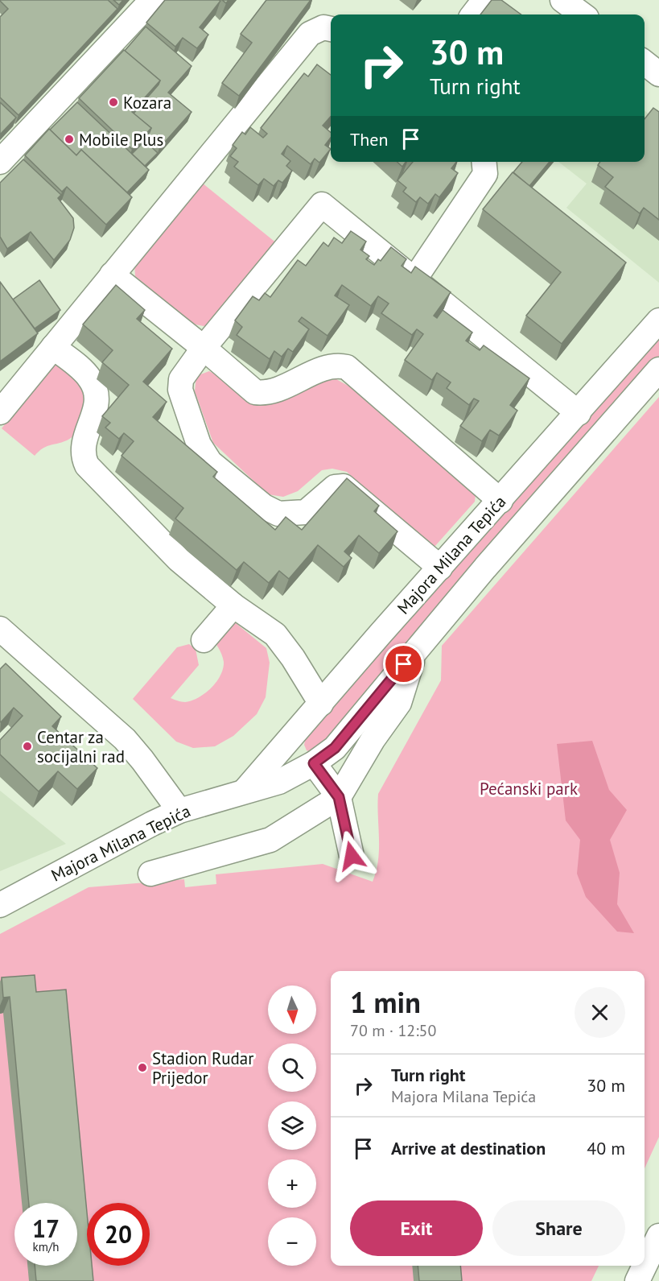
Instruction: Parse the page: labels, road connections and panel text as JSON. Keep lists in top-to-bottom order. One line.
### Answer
{"streets":{"street":["Majora Milana Tepića"]},"parks":["Pećanski park"],"places":["Kozara","Mobile Plus","Centar za socijalni rad","Stadion Rudar Prijedor"],"north":"bottom","page":{"turn":["30 m","Turn right"],"then":"Then","heading":["1 min","70 m · 12:50"],"map_buttons":["+","−"],"list":[{"name":"Turn right","note":"Majora Milana Tepića","value":"30 m"},{"name":"Arrive at destination","value":"40 m"}],"buttons":["Exit","Share"],"speed":"17 km/h","limit":"20"}}
